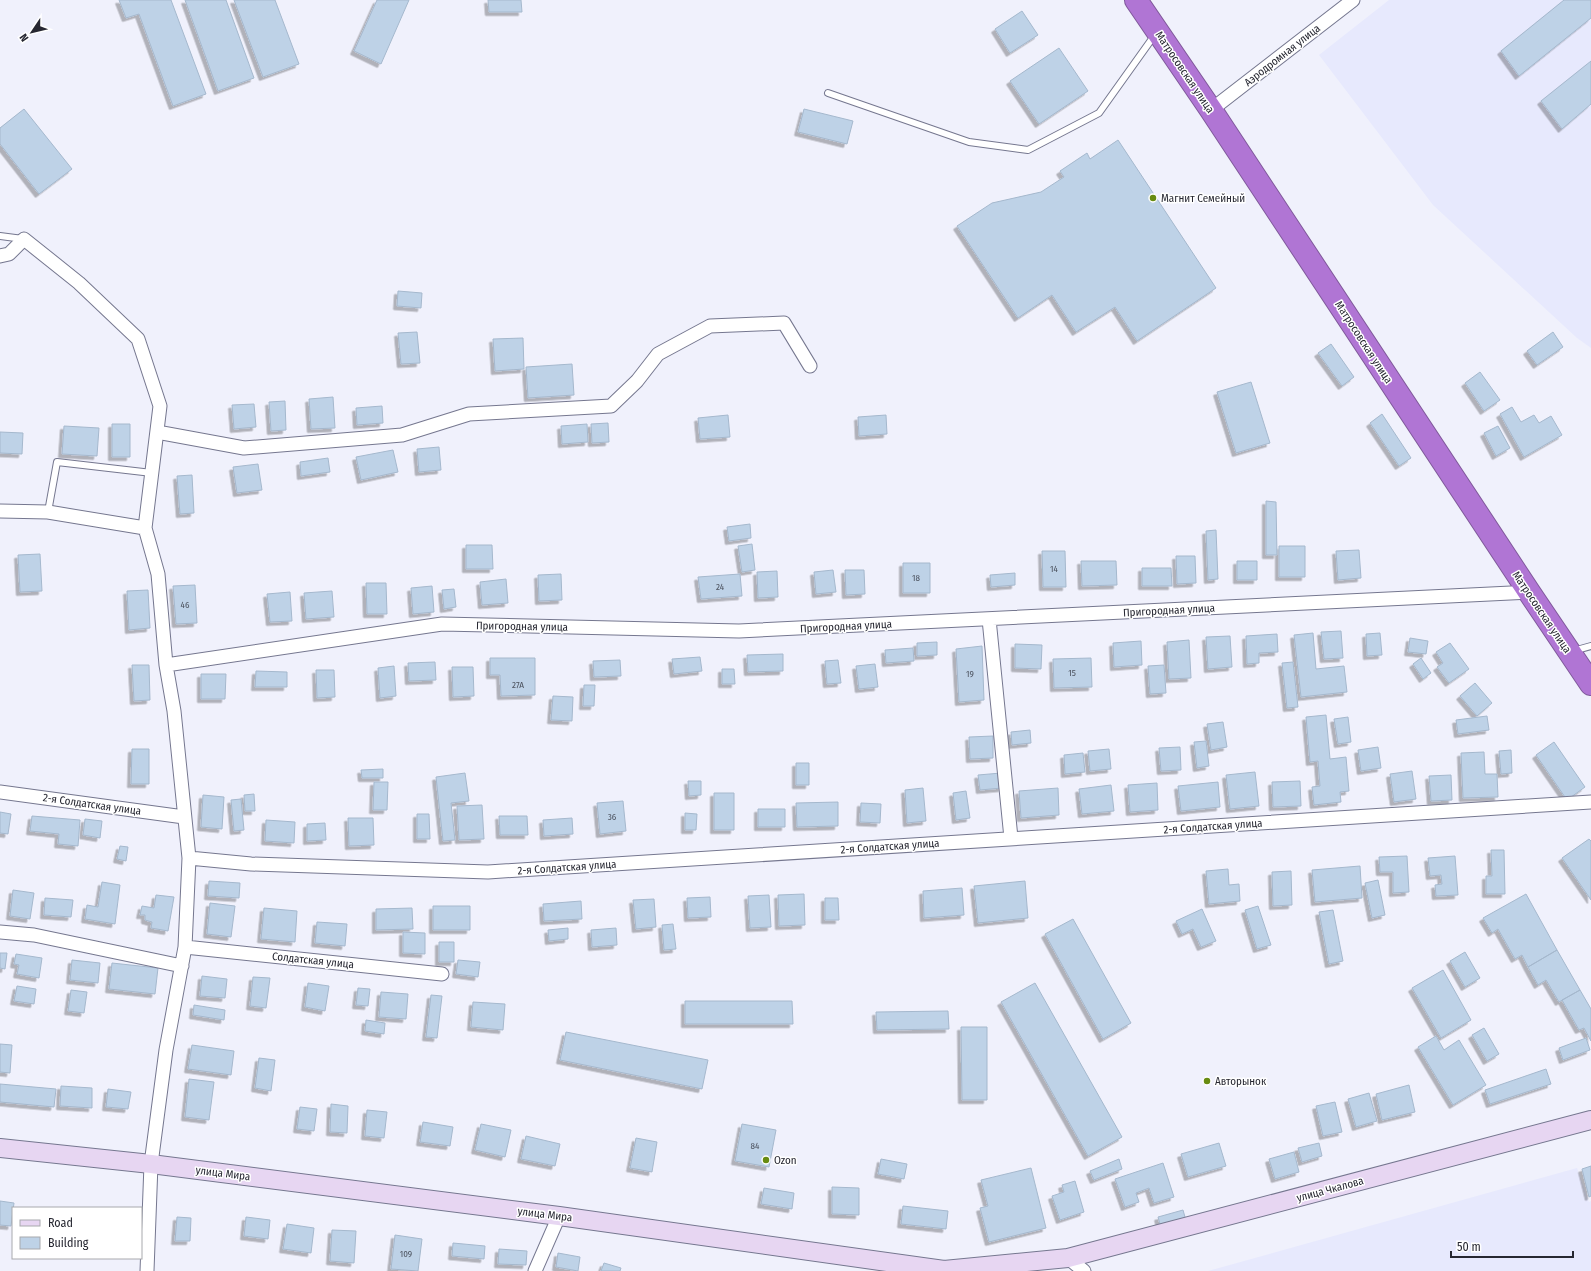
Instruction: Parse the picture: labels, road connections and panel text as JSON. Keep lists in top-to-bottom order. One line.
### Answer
{"streets":{"highway":["Матросовская улица"],"street":["Аэродромная улица","Пригородная улица","2-я Солдатская улица","Солдатская улица","улица Мира","улица Чкалова"]},"crossings":[["Аэродромная улица","Матросовская улица"],["Матросовская улица","Пригородная улица"],["улица Мира","улица Чкалова"]],"places":["Магнит Семейный","Авторынок","Ozon"],"house_numbers":["14","18","24","46","15","19","27А","36","84","109"],"legend":["Road","Building"],"scale_bar":"50 m","north":"bottom left"}
